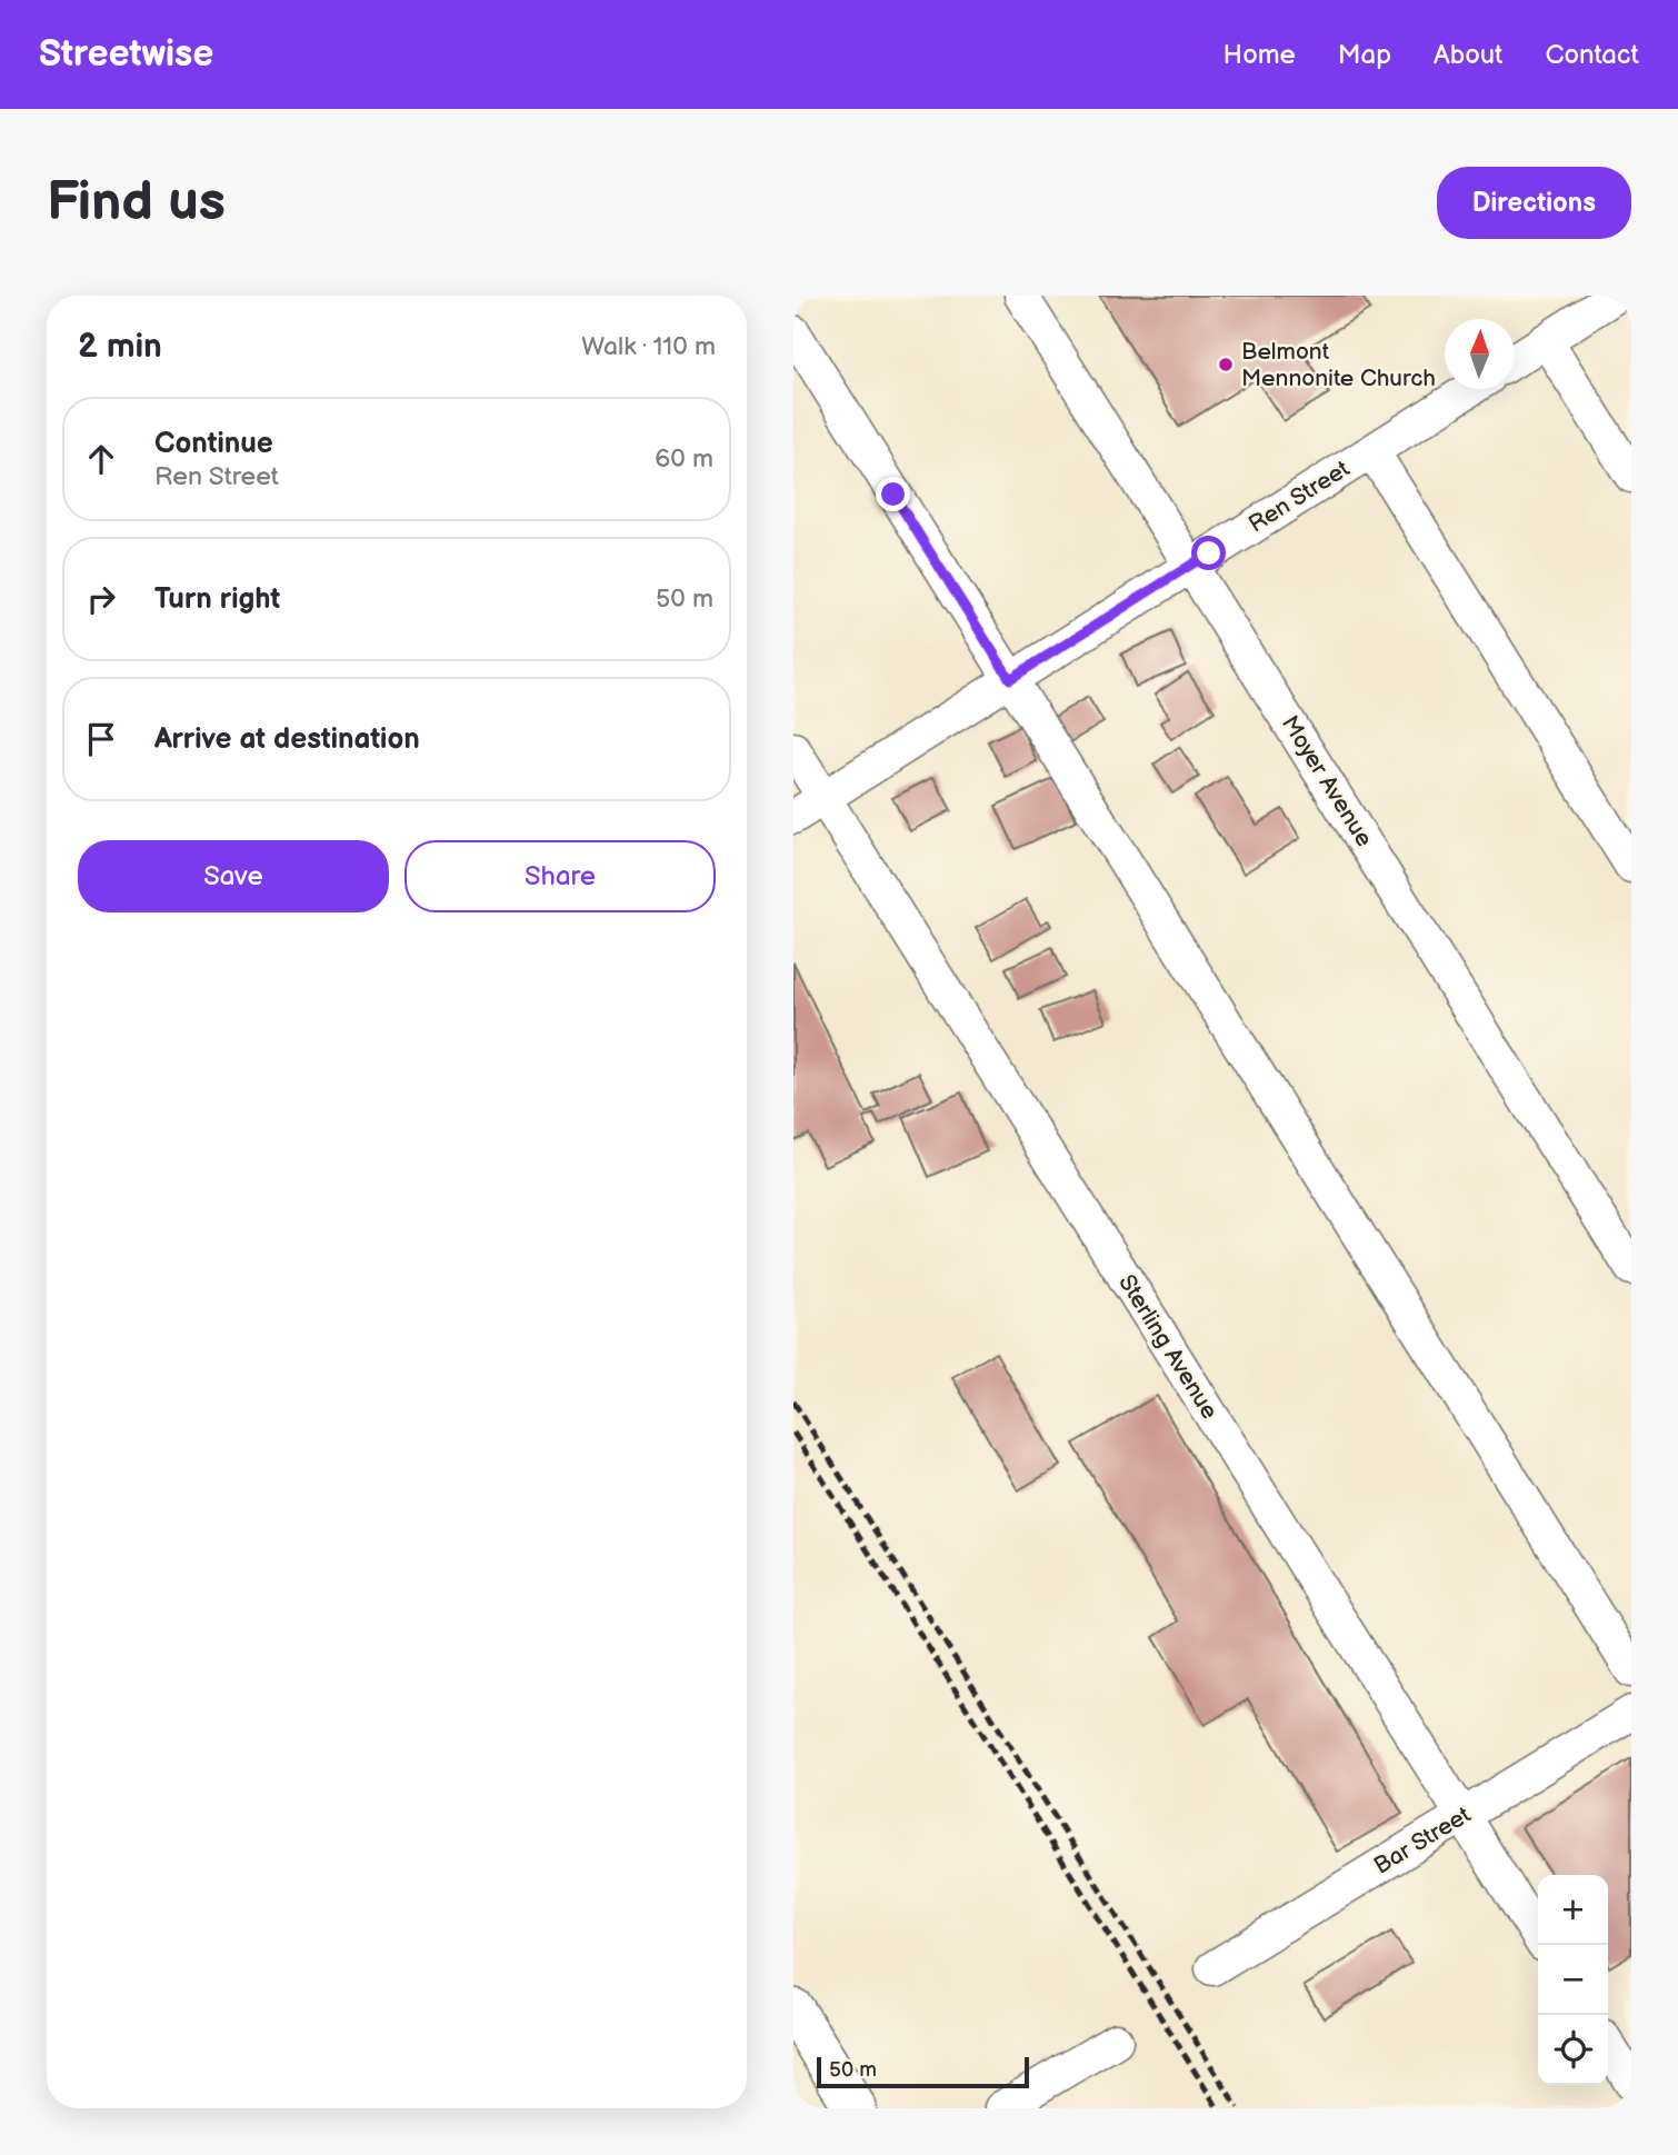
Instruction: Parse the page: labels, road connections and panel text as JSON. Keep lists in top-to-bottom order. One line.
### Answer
{"streets":{"street":["Ren Street","Moyer Avenue","Sterling Avenue","Bar Street"]},"crossings":[["Ren Street","Moyer Avenue"],["Ren Street","Sterling Avenue"],["Sterling Avenue","Bar Street"]],"places":["Belmont Mennonite Church"],"scale_bar":"50 m","north":"top","page":{"header":"Streetwise","nav":["Home","Map","About","Contact"],"buttons":["Directions",["Save","Share"]],"title":"Find us","heading":["2 min","Walk · 110 m"],"list":[["Continue","Ren Street","60 m"],["Turn right","50 m"],"Arrive at destination"],"map_buttons":["+","−"],"scale":"50 m"}}
